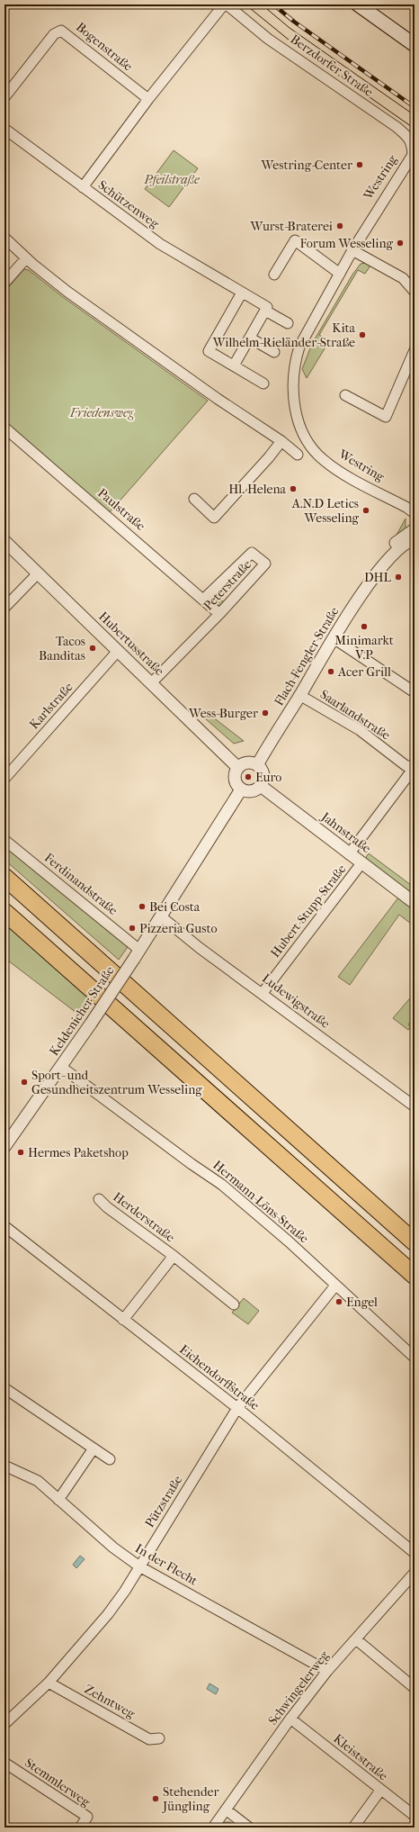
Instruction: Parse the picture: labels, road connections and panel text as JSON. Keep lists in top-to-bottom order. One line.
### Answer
{"streets":{"street":["Bogenstraße","Berzdorfer Straße","Westring","Schützenweg","Paulstraße","Peterstraße","Hubertusstraße","Flach-Fengler-Straße","Karlstraße","Saarlandstraße","Jahnstraße","Ferdinandstraße","Hubert-Stupp-Straße","Ludewigstraße","Keldenicher Straße","Hermann-Löns-Straße","Herderstraße","Eichendorffstraße","Pützstraße","In der Flecht","Schwingelerweg","Zehntweg","Kleiststraße","Stemmlerweg"]},"crossings":[["Berzdorfer Straße","Westring"],["Paulstraße","Peterstraße"],["Peterstraße","Hubertusstraße"],["Hubertusstraße","Flach-Fengler-Straße"],["Hubertusstraße","Karlstraße"],["Hubertusstraße","Jahnstraße"],["Flach-Fengler-Straße","Saarlandstraße"],["Flach-Fengler-Straße","Jahnstraße"],["Saarlandstraße","Jahnstraße"],["Jahnstraße","Hubert-Stupp-Straße"],["Ferdinandstraße","Keldenicher Straße"],["Hubert-Stupp-Straße","Ludewigstraße"],["Keldenicher Straße","Hermann-Löns-Straße"],["Hermann-Löns-Straße","Pützstraße"],["Herderstraße","Eichendorffstraße"],["Eichendorffstraße","Pützstraße"],["Pützstraße","In der Flecht"],["Pützstraße","Zehntweg"],["In der Flecht","Schwingelerweg"],["Schwingelerweg","Kleiststraße"]],"parks":["Pfeilstraße","Friedensweg"],"places":["Westring-Center","Wurst-Braterei","Forum Wesseling","Kita Wilhelm-Rieländer-Straße","Hl. Helena","A.N.D Letics Wesseling","DHL","Minimarkt V.P","Tacos Banditas","Acer Grill","Wess-Burger","Euro","Bei Costa","Pizzeria Gusto","Sport- und Gesundheitszentrum Wesseling","Hermes Paketshop","Engel","Stehender Jüngling"]}
